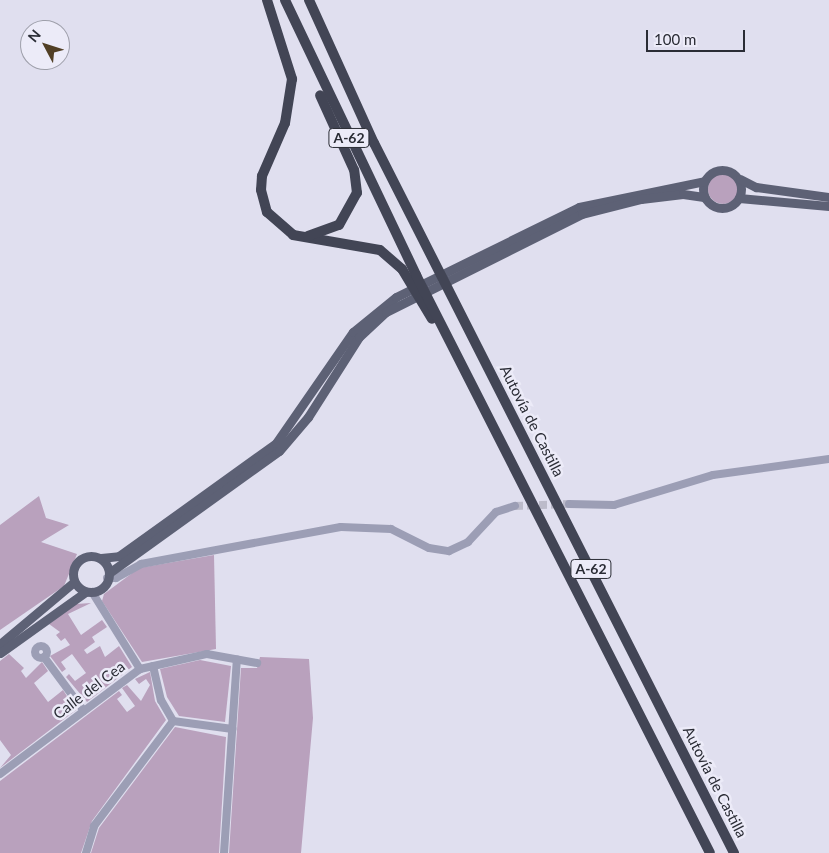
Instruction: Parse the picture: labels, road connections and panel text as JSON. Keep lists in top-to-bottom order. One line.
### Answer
{"streets":{"highway":["A-62","Autovía de Castilla"],"street":["Calle del Cea"]},"scale_bar":"100 m","north":"top left"}
